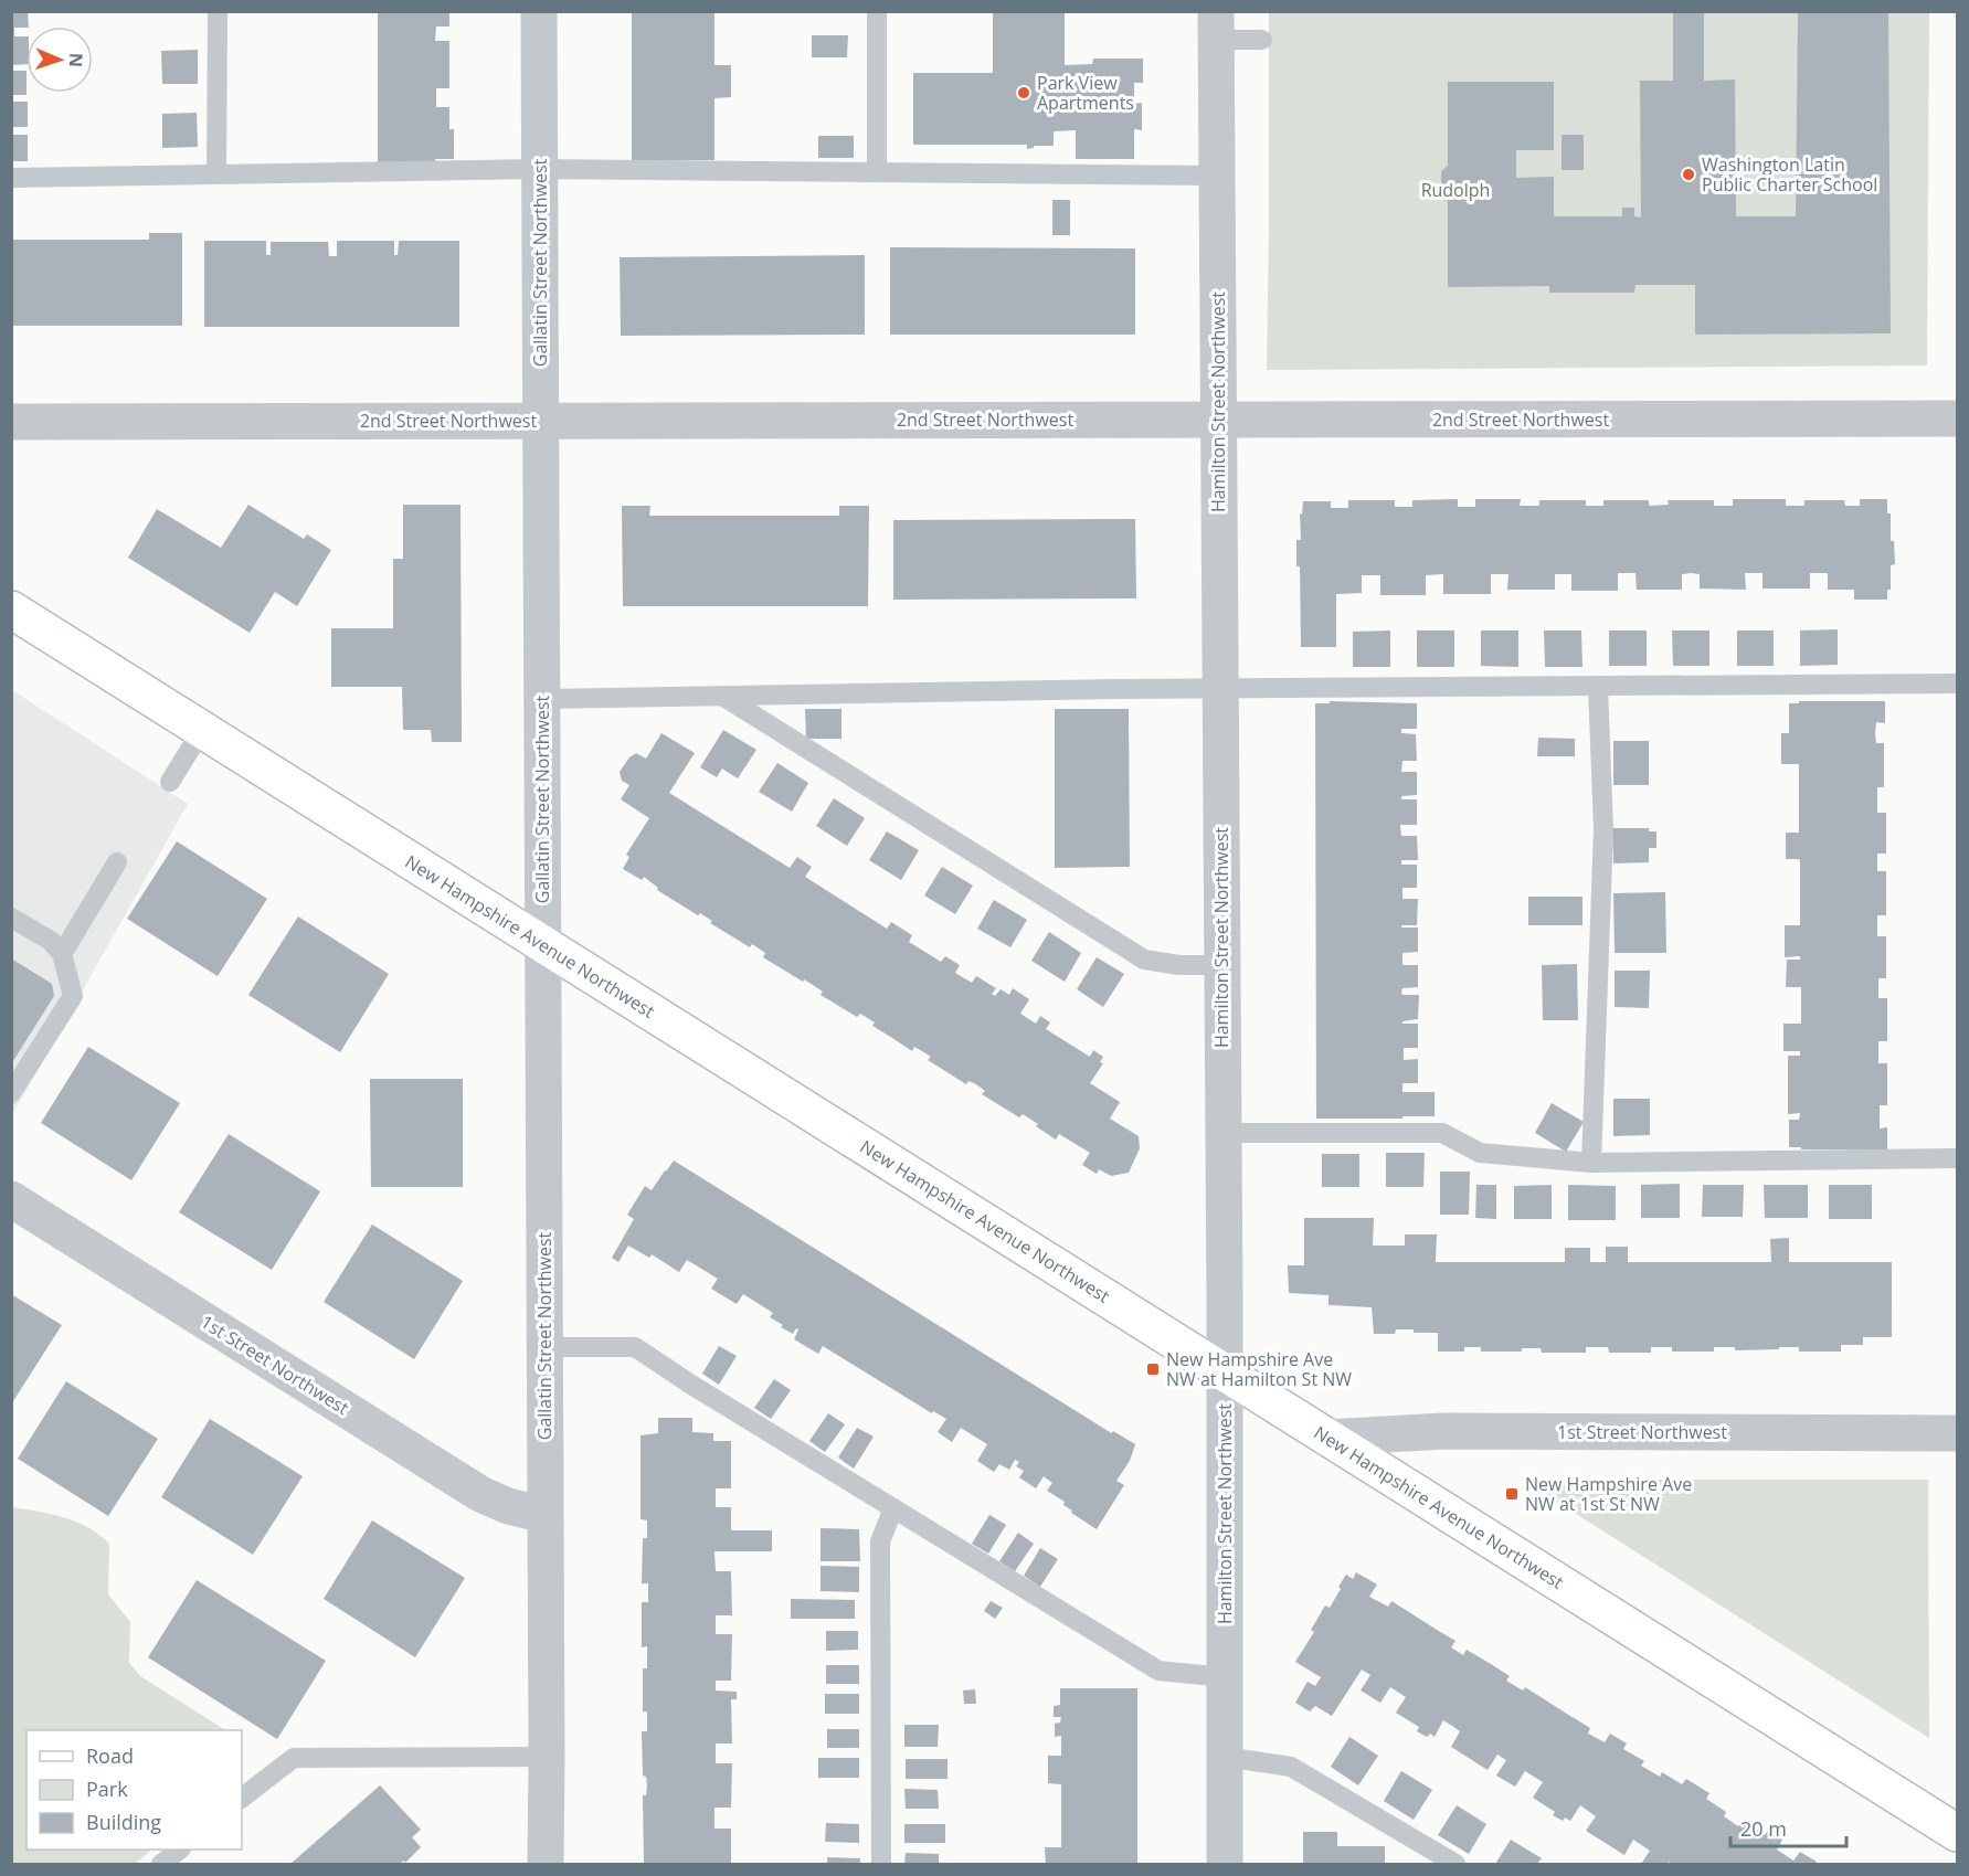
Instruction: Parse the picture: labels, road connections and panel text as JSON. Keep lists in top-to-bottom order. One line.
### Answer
{"streets":{"main road":["New Hampshire Avenue Northwest"],"street":["Gallatin Street Northwest","Hamilton Street Northwest","2nd Street Northwest","1st Street Northwest"]},"crossings":[["Gallatin Street Northwest","2nd Street Northwest"],["Gallatin Street Northwest","New Hampshire Avenue Northwest"],["Gallatin Street Northwest","1st Street Northwest"],["Hamilton Street Northwest","2nd Street Northwest"],["Hamilton Street Northwest","New Hampshire Avenue Northwest"],["New Hampshire Avenue Northwest","1st Street Northwest"]],"parks":["Rudolph"],"places":{"other":["Park View Apartments","Washington Latin Public Charter School"],"transit":["New Hampshire Ave NW at Hamilton St NW","New Hampshire Ave NW at 1st St NW"]},"legend":["Road","Park","Building"],"scale_bar":"20 m","north":"right"}
